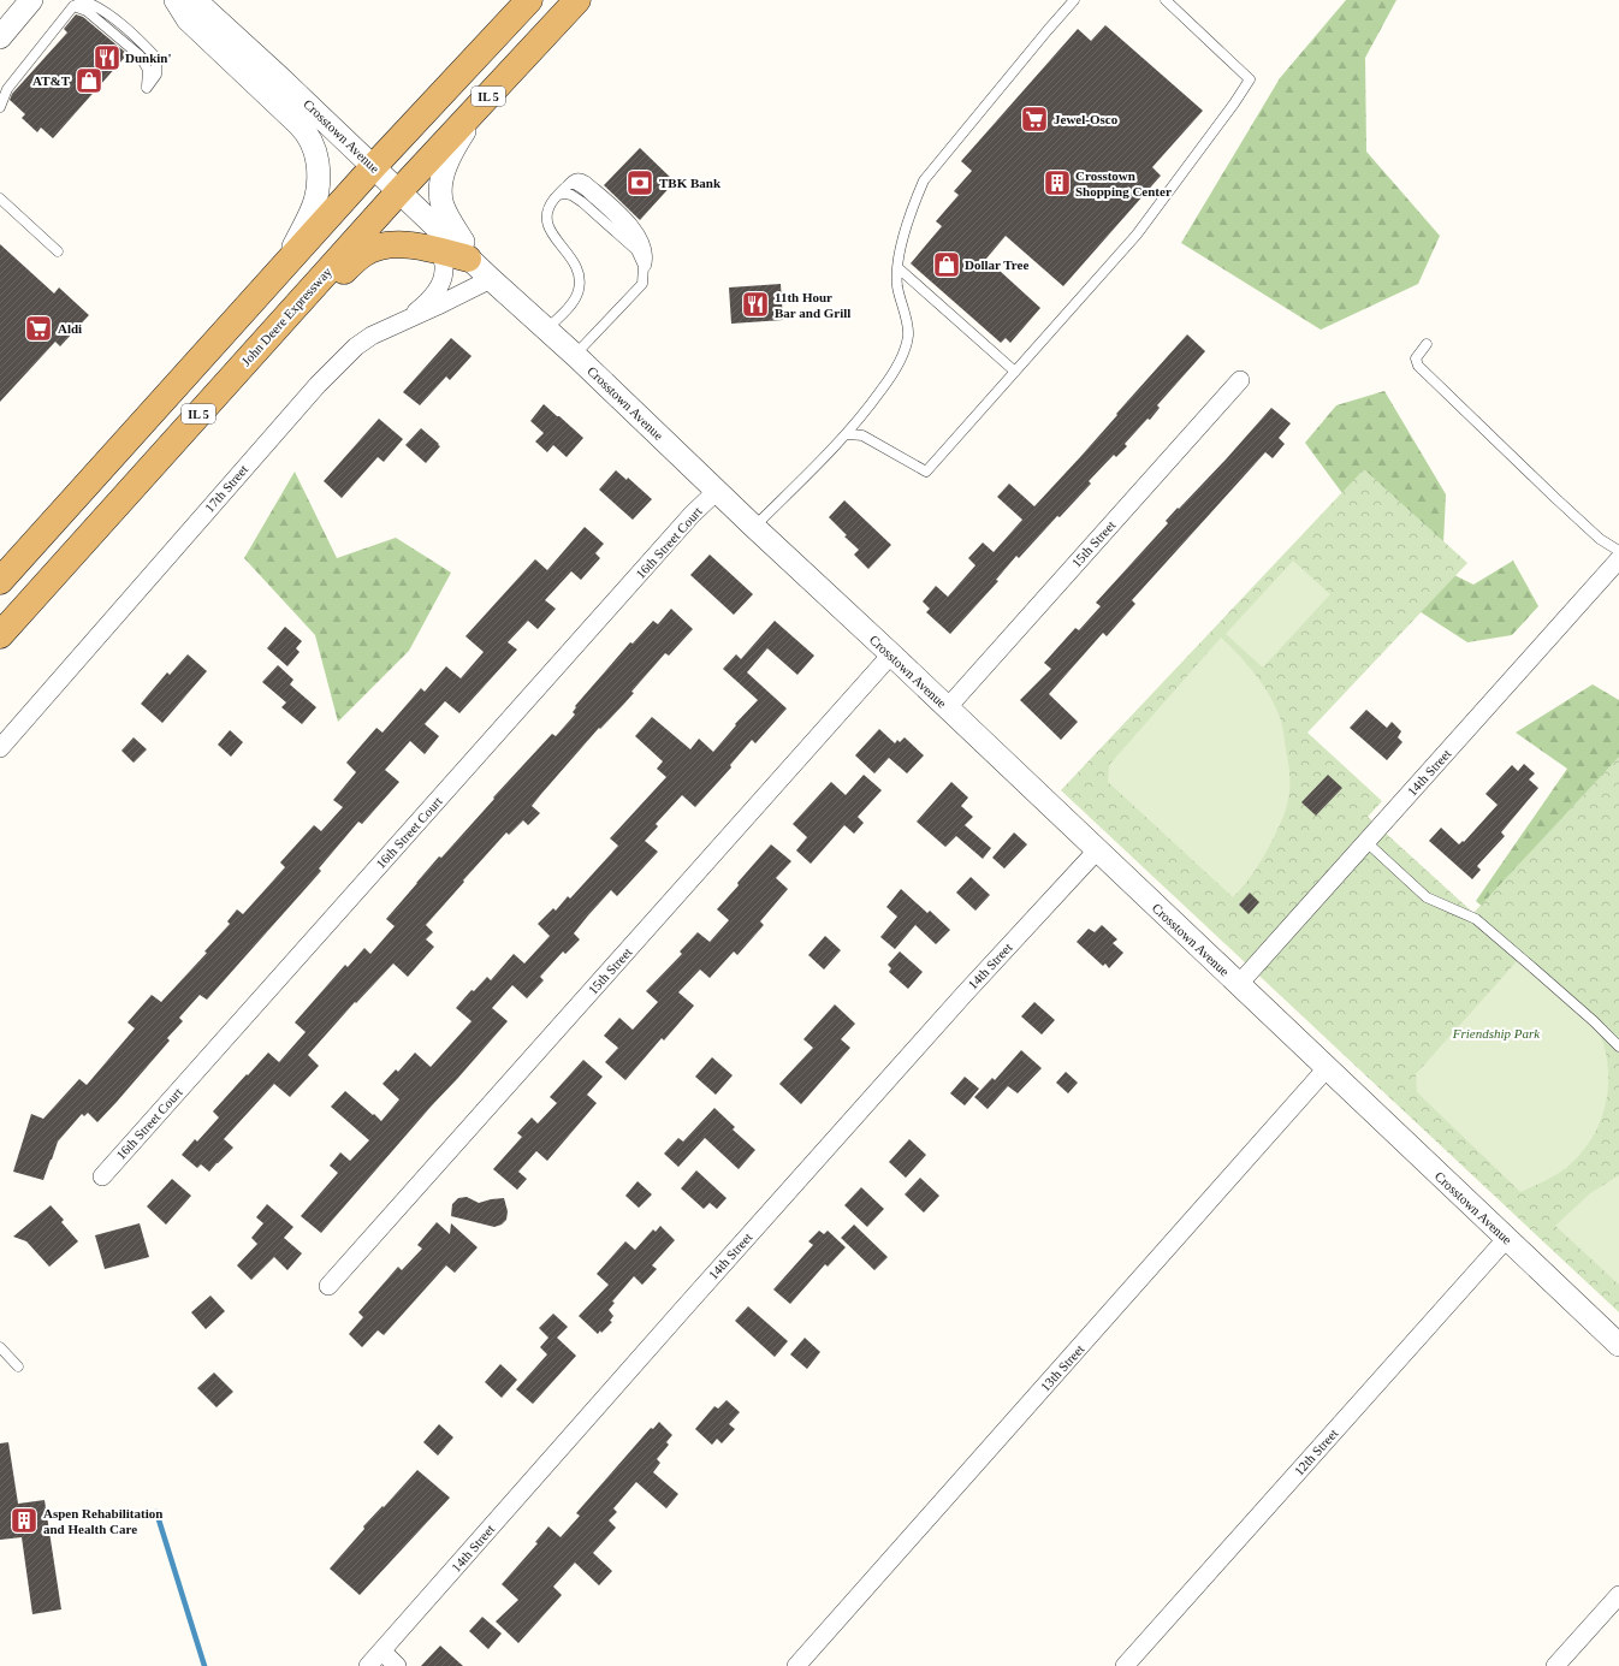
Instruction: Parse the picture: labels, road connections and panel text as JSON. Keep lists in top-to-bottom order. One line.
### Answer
{"streets":{"highway":["IL 5","John Deere Expressway"],"street":["Crosstown Avenue","17th Street","16th Street Court","15th Street","14th Street","13th Street","12th Street"]},"crossings":[["IL 5","Crosstown Avenue"],["Crosstown Avenue","John Deere Expressway"],["Crosstown Avenue","17th Street"],["Crosstown Avenue","16th Street Court"],["Crosstown Avenue","15th Street"],["Crosstown Avenue","14th Street"],["Crosstown Avenue","13th Street"],["Crosstown Avenue","12th Street"]],"parks":["Friendship Park"],"places":{"restaurant":["Dunkin'","11th Hour Bar and Grill"],"shop":["AT&T","Dollar Tree"],"supermarket":["Jewel-Osco","Aldi"],"bank":["TBK Bank"],"building":["Crosstown Shopping Center","Aspen Rehabilitation and Health Care"]}}
